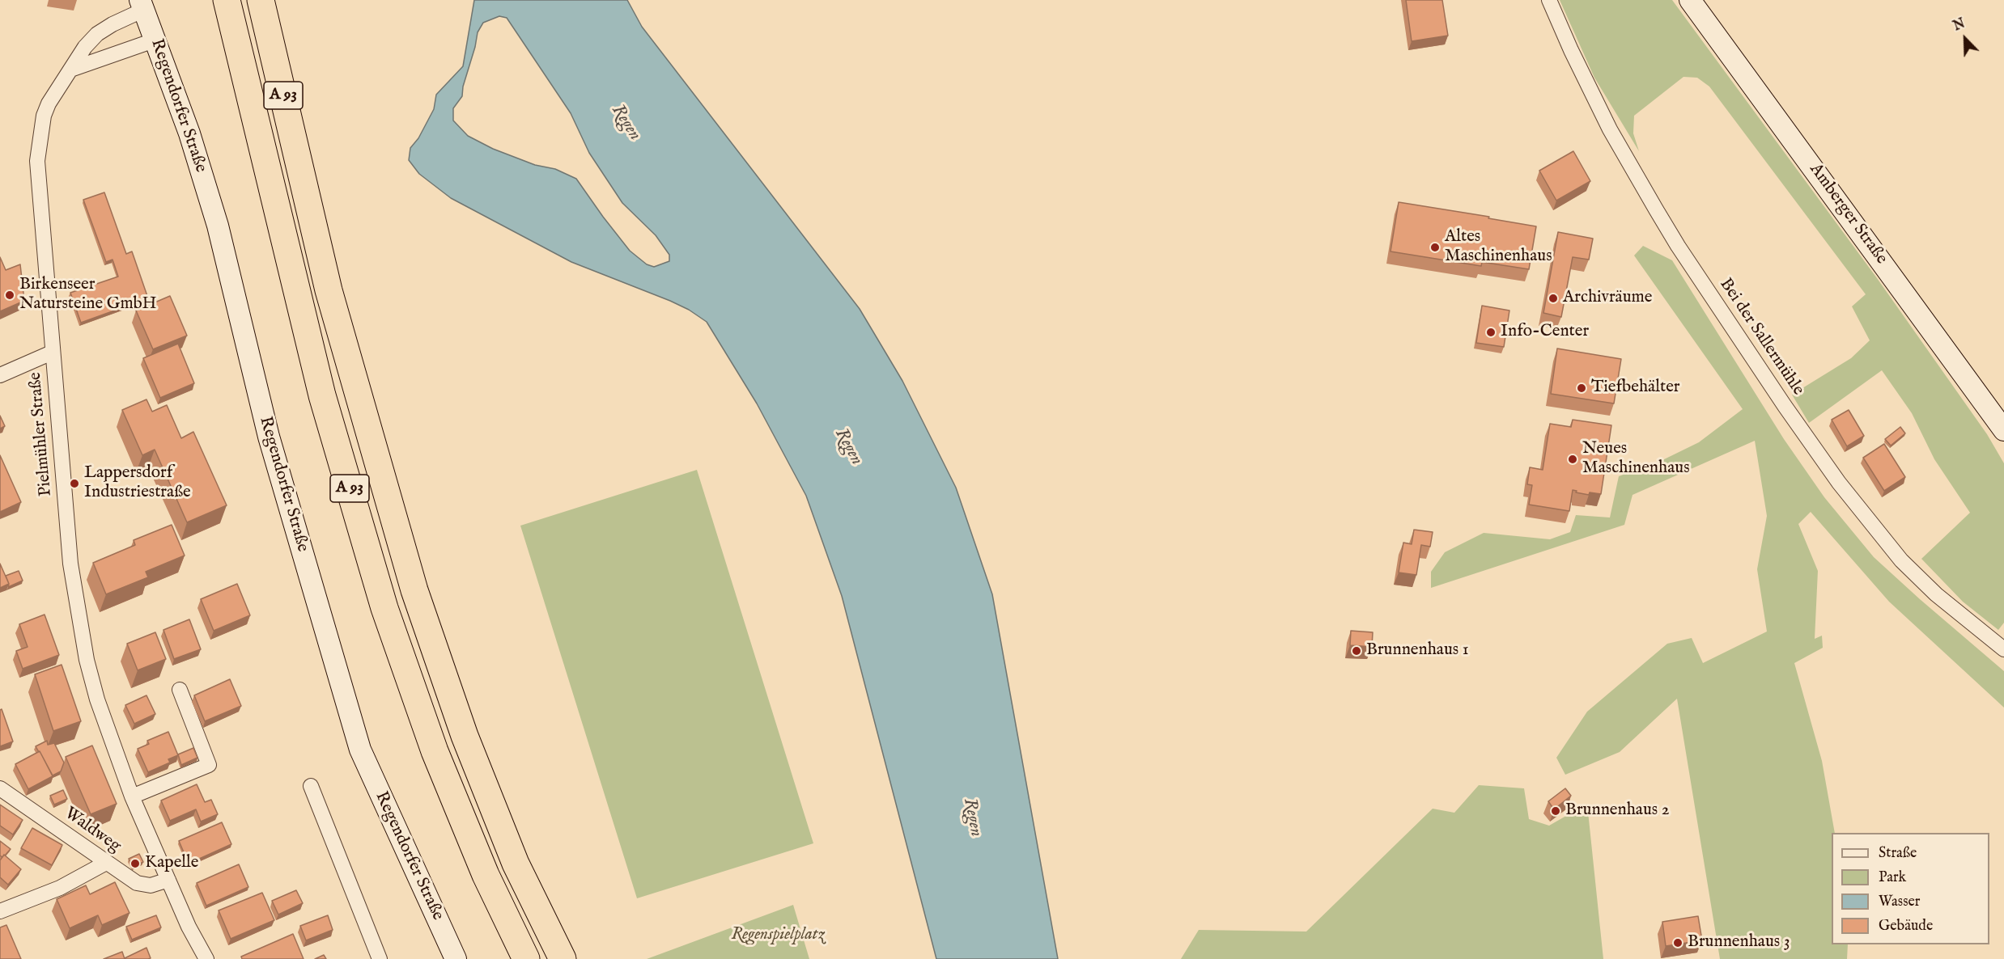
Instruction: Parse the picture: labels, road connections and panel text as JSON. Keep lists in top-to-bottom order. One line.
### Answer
{"streets":{"highway":["A 93"],"street":["Regendorfer Straße","Amberger Straße","Bei der Sallermühle","Pielmühler Straße","Waldweg"]},"crossings":[["Regendorfer Straße","Pielmühler Straße"],["Pielmühler Straße","Waldweg"]],"water":["Regen"],"parks":["Regenspielplatz"],"places":["Altes Maschinenhaus","Birkenseer Natursteine GmbH","Archivräume","Info-Center","Tiefbehälter","Neues Maschinenhaus","Lappersdorf Industriestraße","Brunnenhaus 1","Brunnenhaus 2","Kapelle","Brunnenhaus 3"],"legend":["Straße","Park","Wasser","Gebäude"],"north":"top left"}
